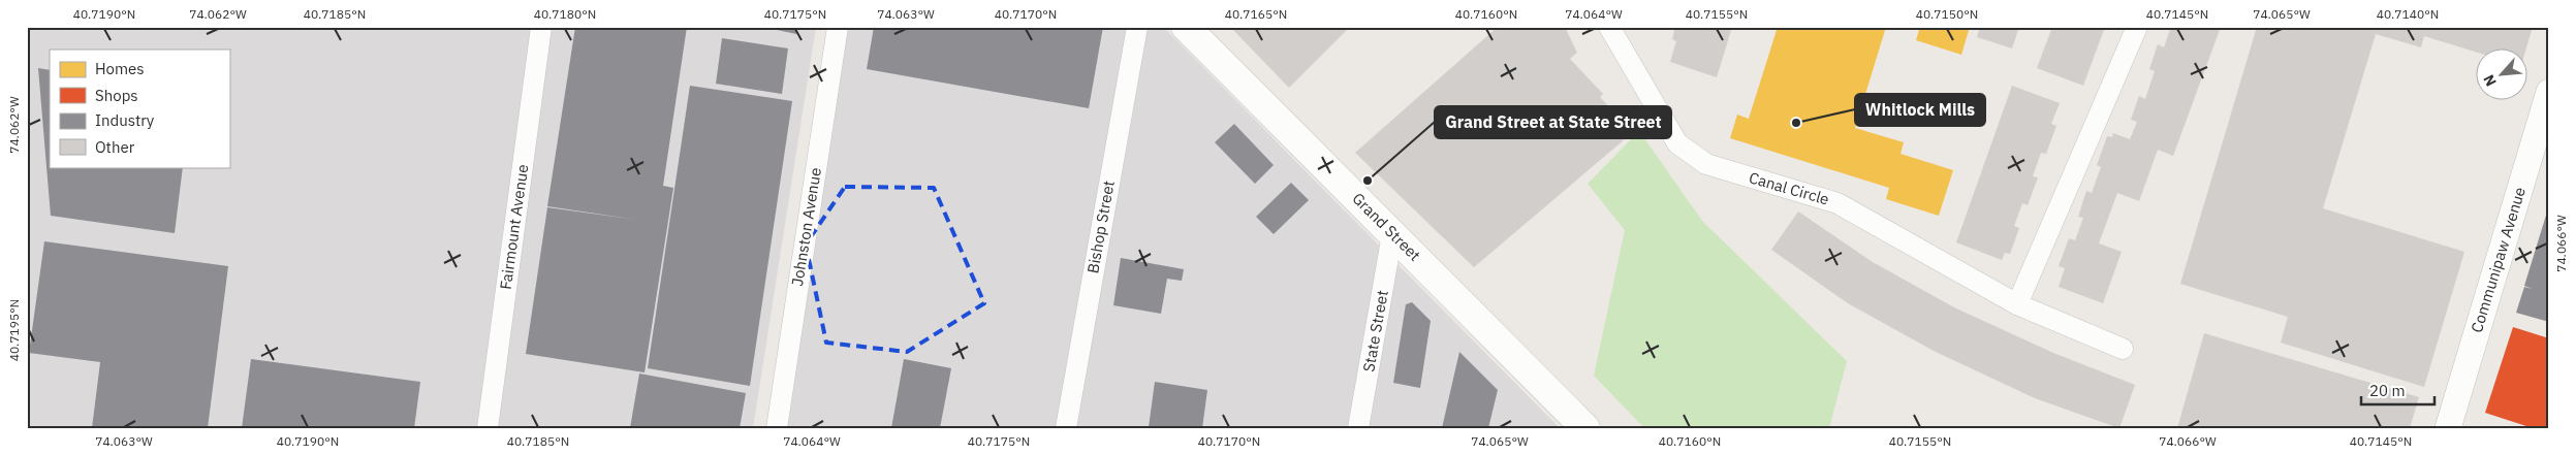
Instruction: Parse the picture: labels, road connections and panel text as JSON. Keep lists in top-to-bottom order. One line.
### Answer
{"streets":{"main road":["Grand Street"],"street":["Canal Circle","Fairmount Avenue","Johnston Avenue","Bishop Street","Communipaw Avenue","State Street"]},"crossings":[["Grand Street","State Street"]],"places":["Whitlock Mills","Grand Street at State Street"],"legend":["Homes","Shops","Industry","Other"],"scale_bar":"20 m","north":"bottom left","coordinates":["40.7190°N","74.062°W","40.7185°N","40.7180°N","40.7175°N","74.063°W","40.7170°N","40.7165°N","40.7160°N","74.064°W","40.7155°N","40.7150°N","40.7145°N","74.065°W","40.7140°N","74.066°W","40.7195°N"]}
